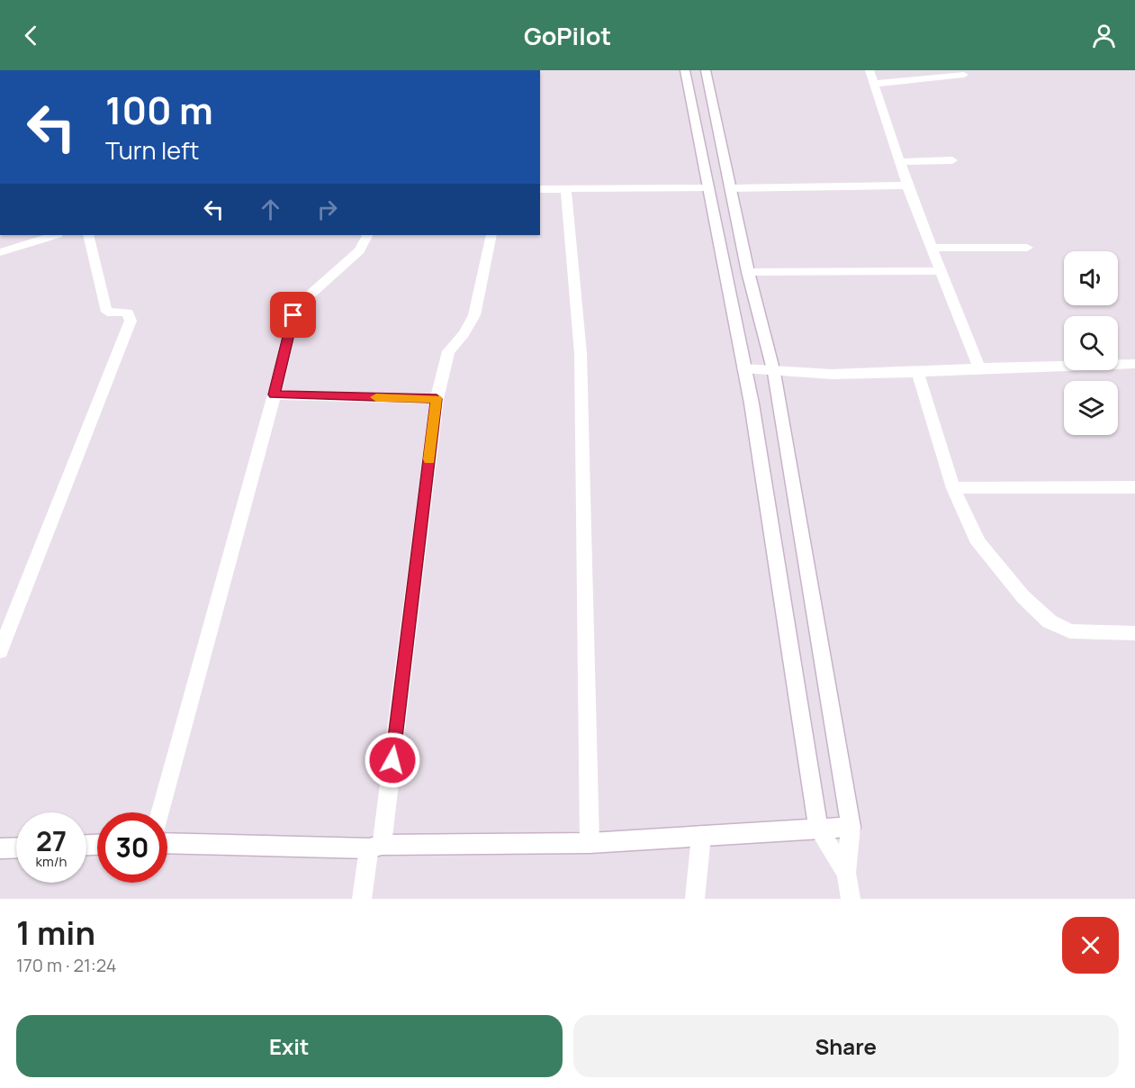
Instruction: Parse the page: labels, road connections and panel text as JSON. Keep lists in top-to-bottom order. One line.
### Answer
{"page":{"header":"GoPilot","turn":["100 m","Turn left"],"speed":"27 km/h","limit":"30","heading":["1 min","170 m · 21:24"],"buttons":["Exit","Share"]}}
